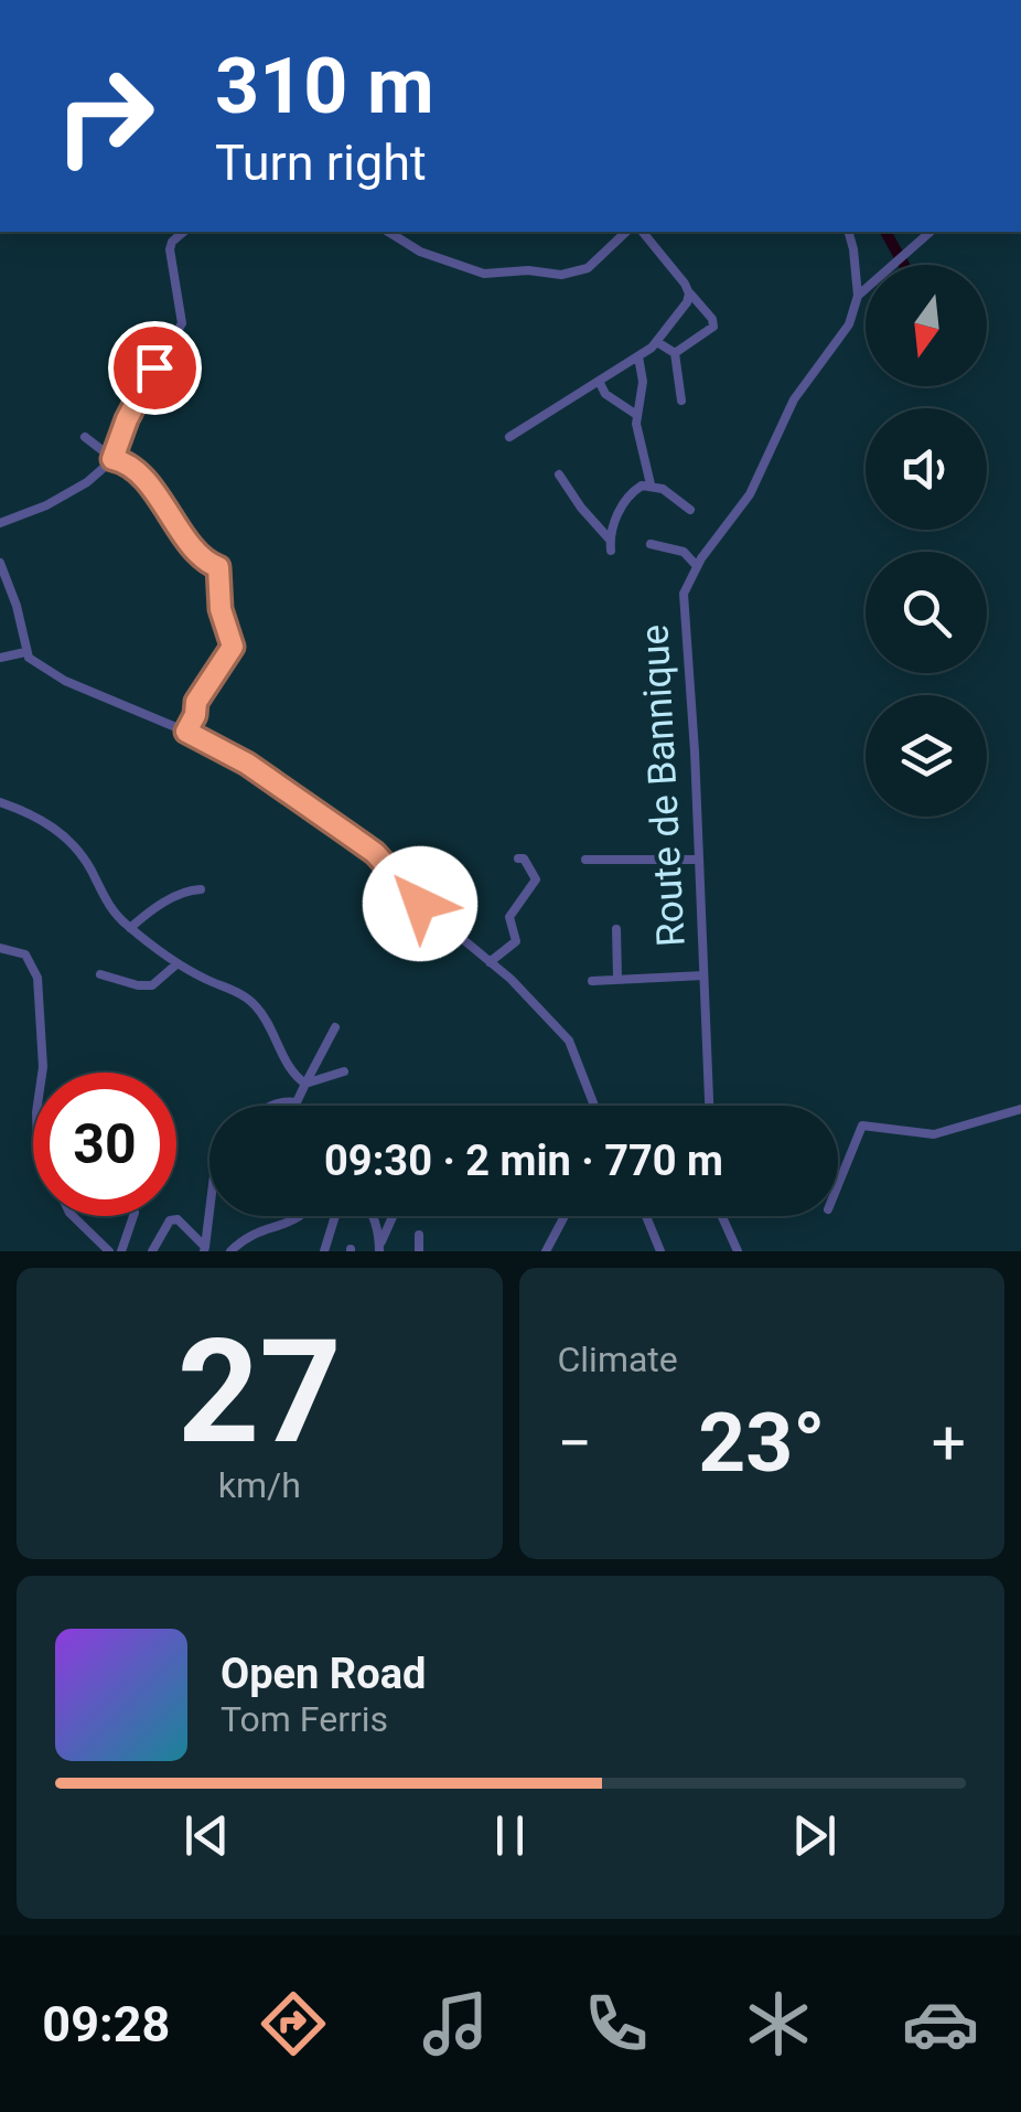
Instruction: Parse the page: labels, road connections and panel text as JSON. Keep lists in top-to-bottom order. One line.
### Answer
{"streets":{"street":["Route de Bannique"]},"north":"bottom","page":{"turn":["310 m","Turn right"],"limit":"30","trip":"09:30 · 2 min · 770 m","tile":[["27","km/h"],"Climate"],"heat":["−","23°","+"],"song":["Open Road","Tom Ferris"],"tabs":"09:28"}}
